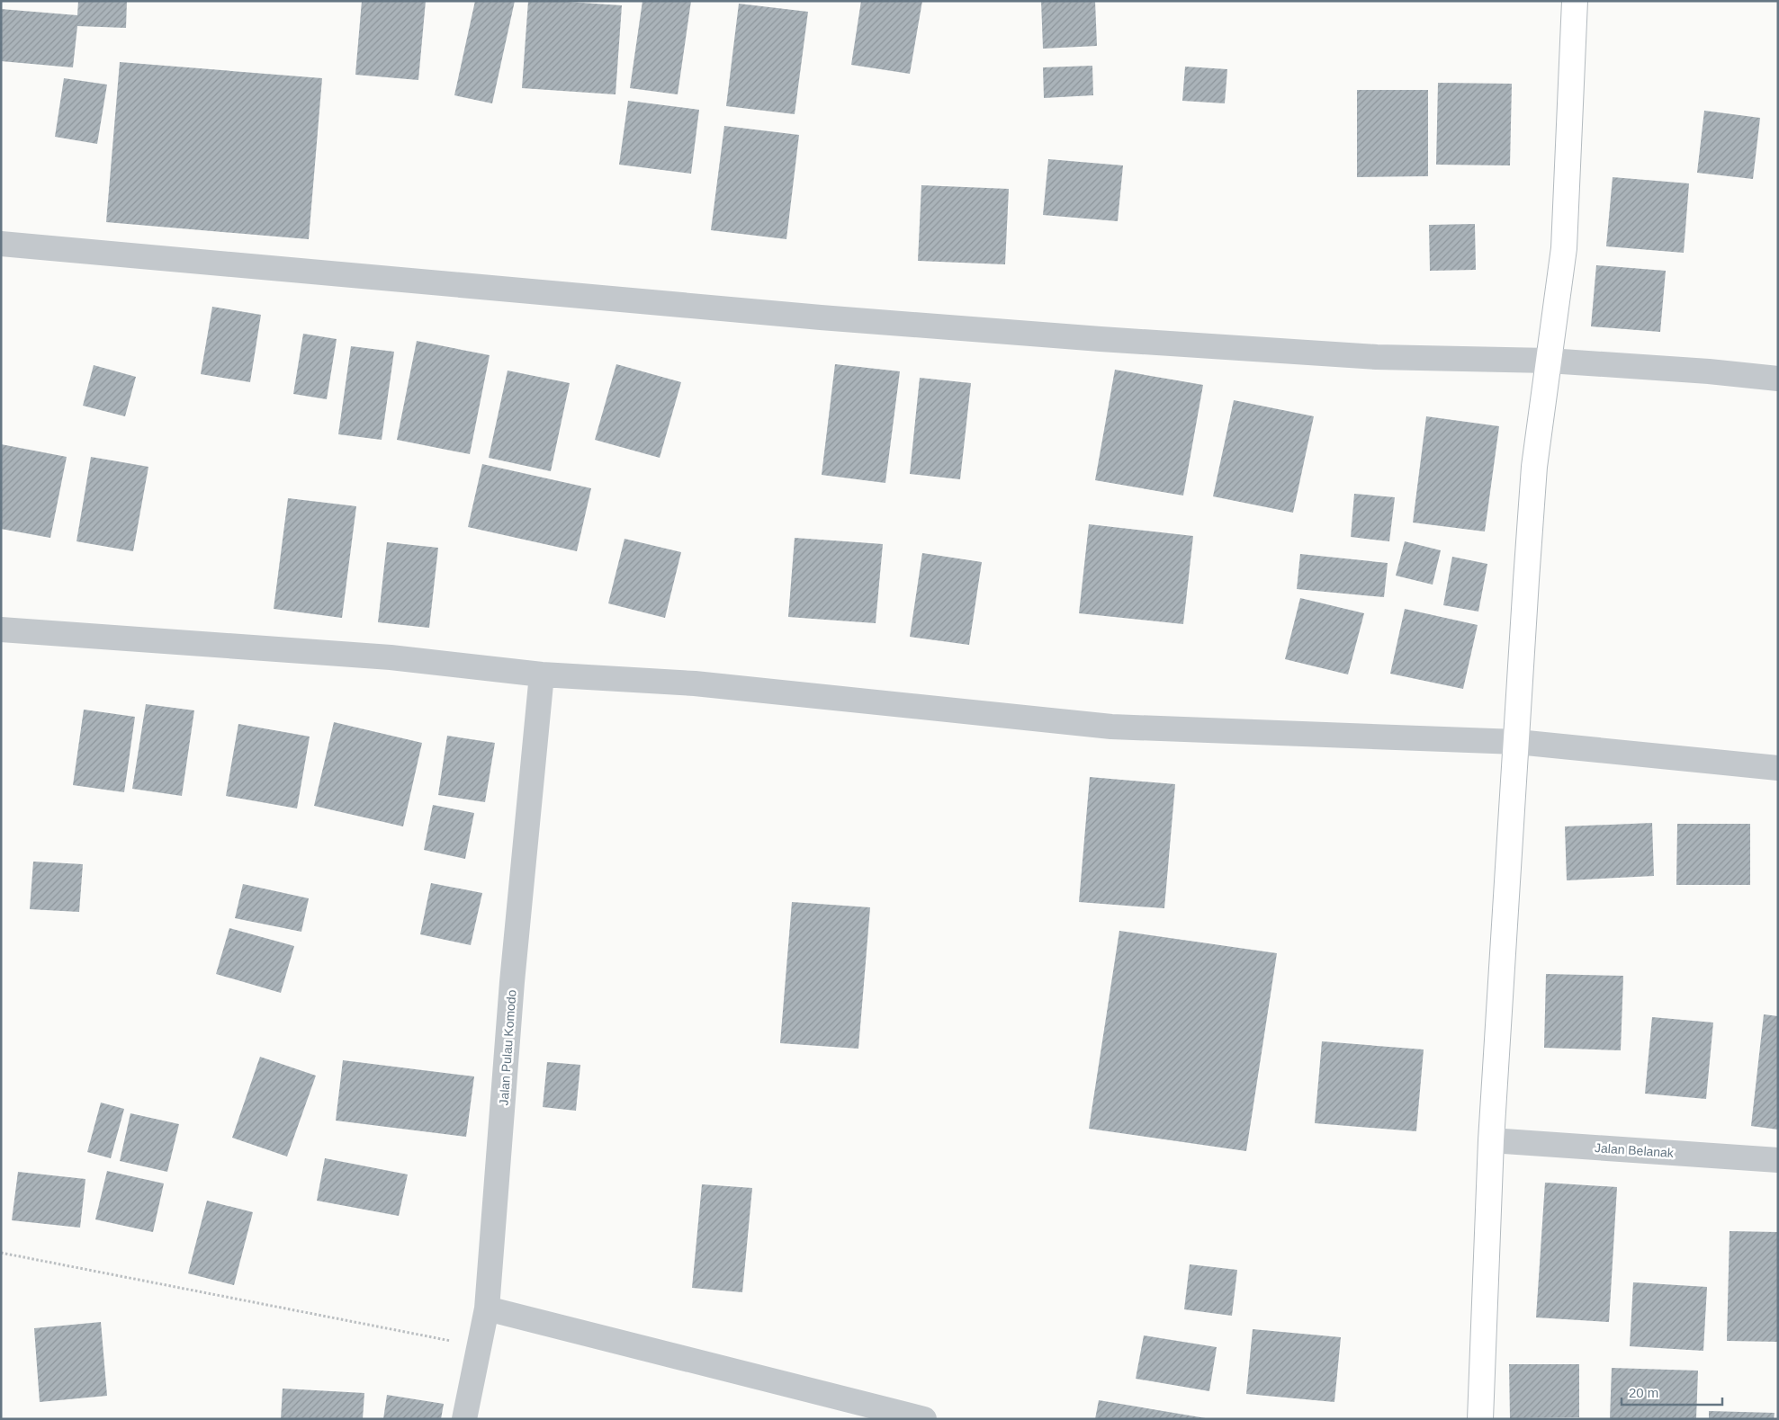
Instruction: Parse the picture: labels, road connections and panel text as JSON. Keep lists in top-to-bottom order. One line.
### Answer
{"streets":{"street":["Jalan Pulau Komodo","Jalan Belanak"]},"scale_bar":"20 m"}
